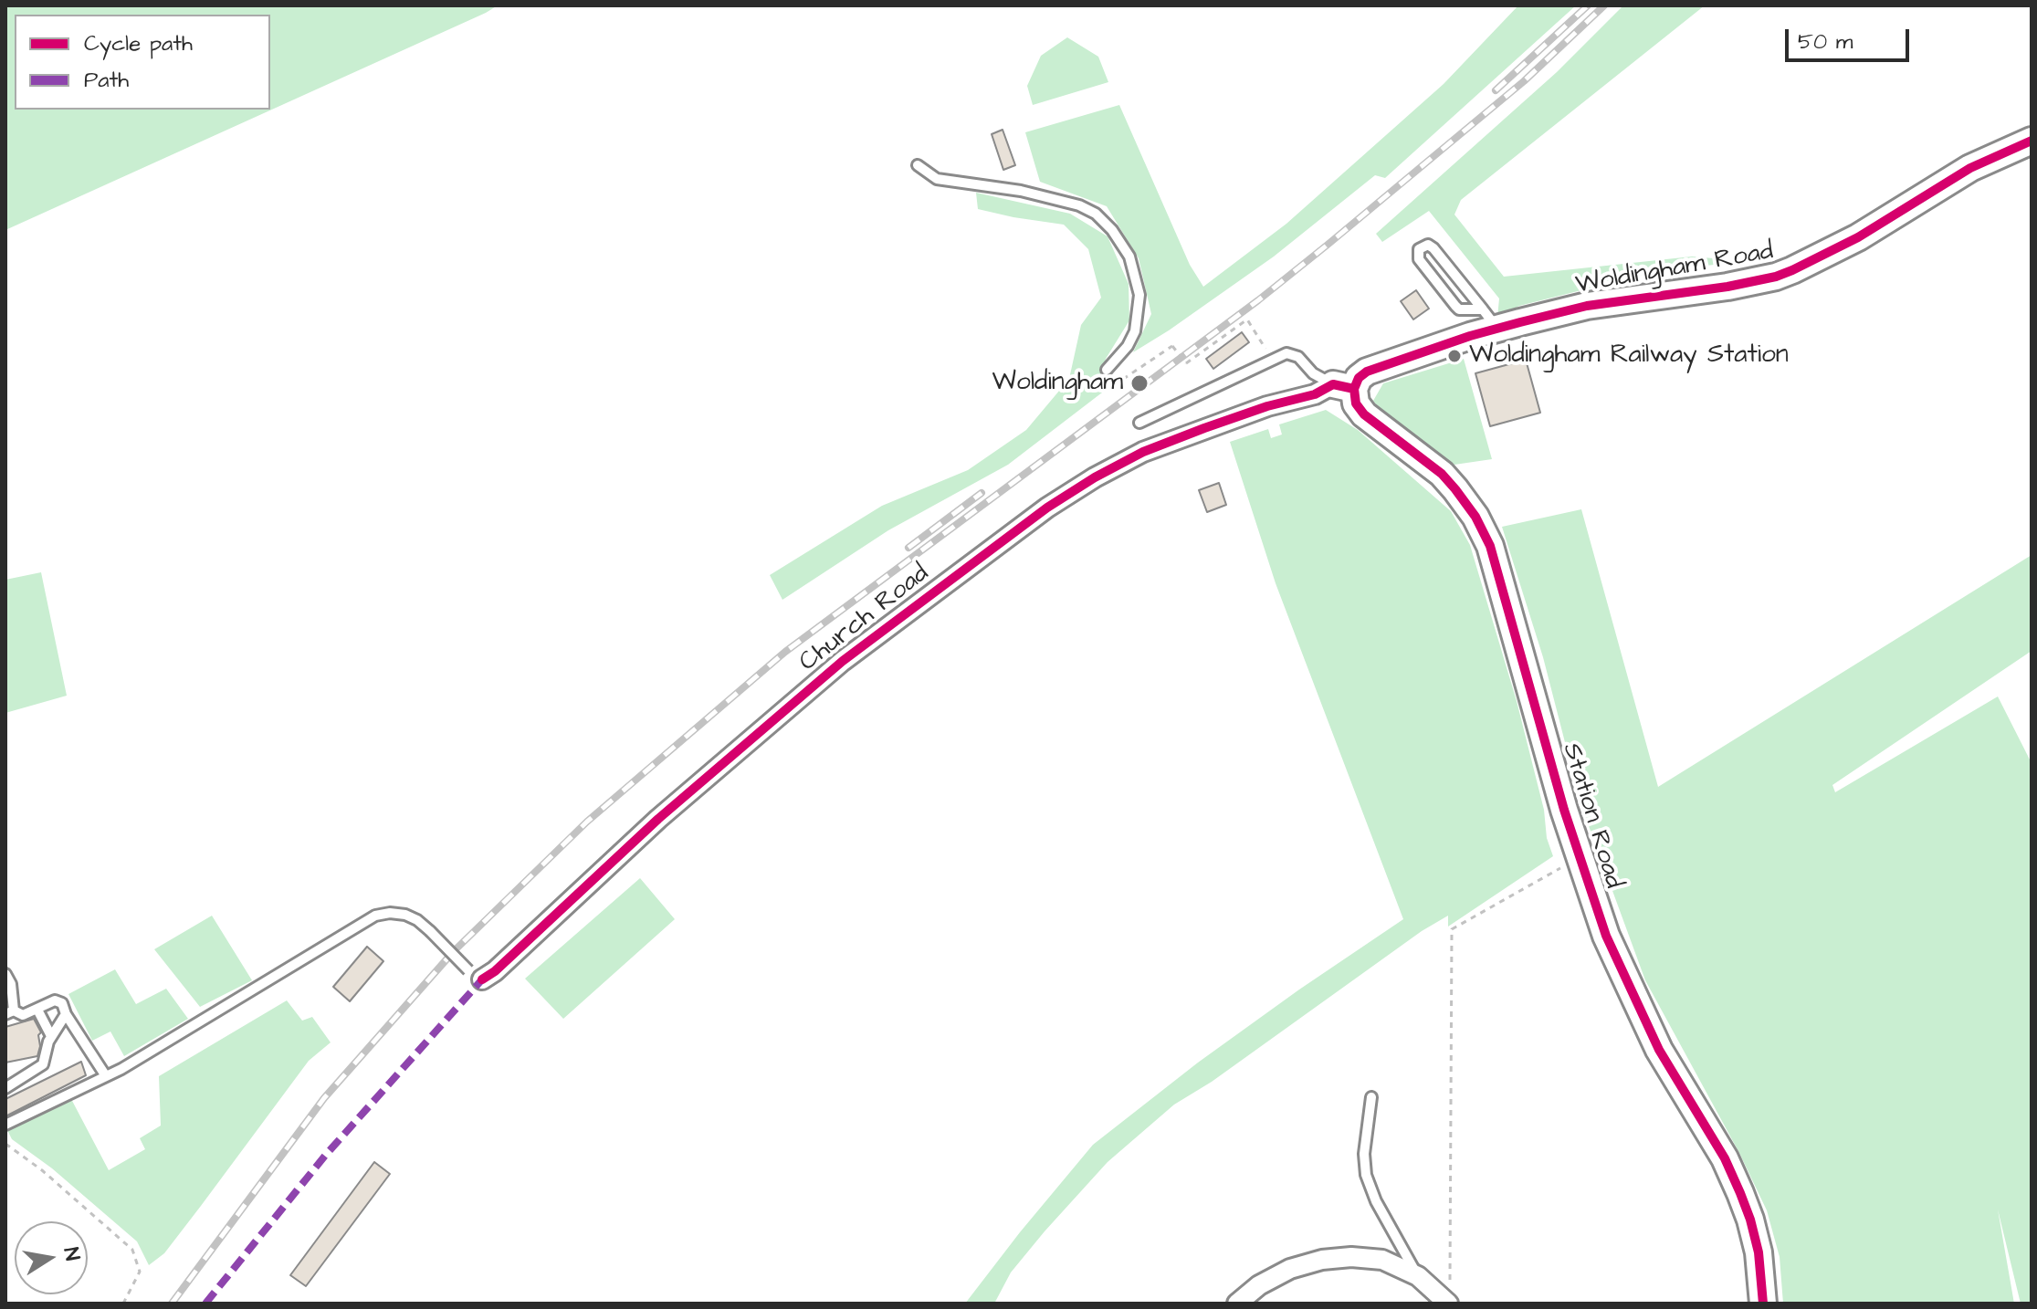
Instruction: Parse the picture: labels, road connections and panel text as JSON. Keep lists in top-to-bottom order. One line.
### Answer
{"streets":{"street":["Woldingham Road","Church Road","Station Road"]},"crossings":[["Woldingham Road","Church Road"],["Woldingham Road","Station Road"],["Church Road","Station Road"]],"places":["Woldingham Railway Station","Woldingham"],"legend":["Cycle path","Path"],"scale_bar":"50 m","north":"right"}
